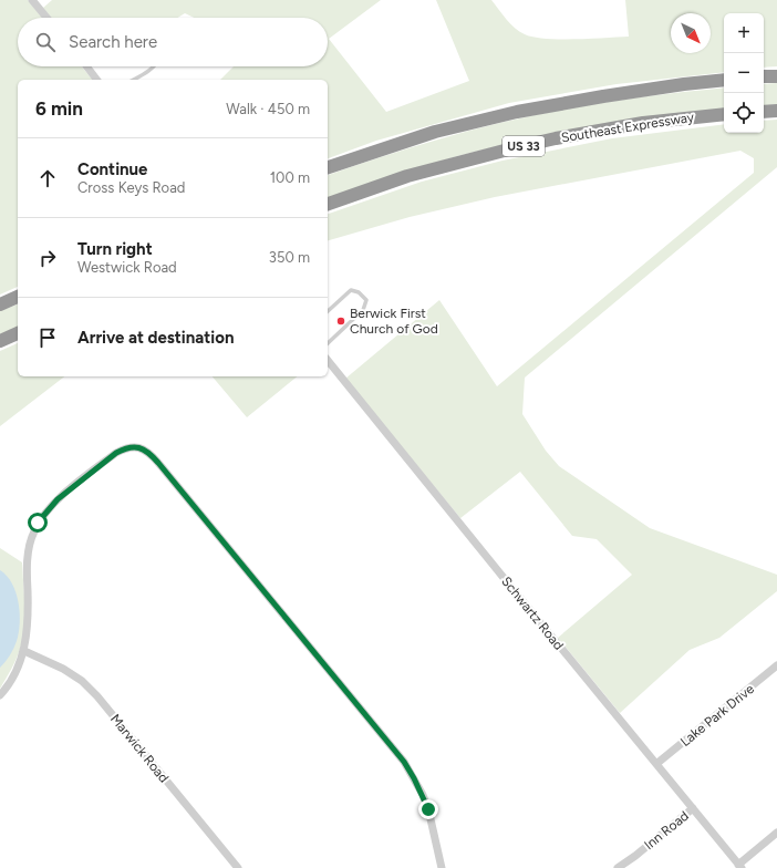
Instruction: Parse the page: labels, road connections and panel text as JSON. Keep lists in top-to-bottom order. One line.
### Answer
{"streets":{"highway":["Southeast Expressway","US 33"],"street":["Schwartz Road","Lake Park Drive","Marwick Road","Inn Road"]},"crossings":[["Schwartz Road","Lake Park Drive"],["Schwartz Road","Inn Road"]],"places":["Berwick First Church of God"],"north":"bottom right","page":{"map_buttons":["+","−"],"search":"Search here","heading":["6 min","Walk · 450 m"],"list":[["Continue","Cross Keys Road","100 m"],["Turn right","Westwick Road","350 m"],"Arrive at destination"]}}
